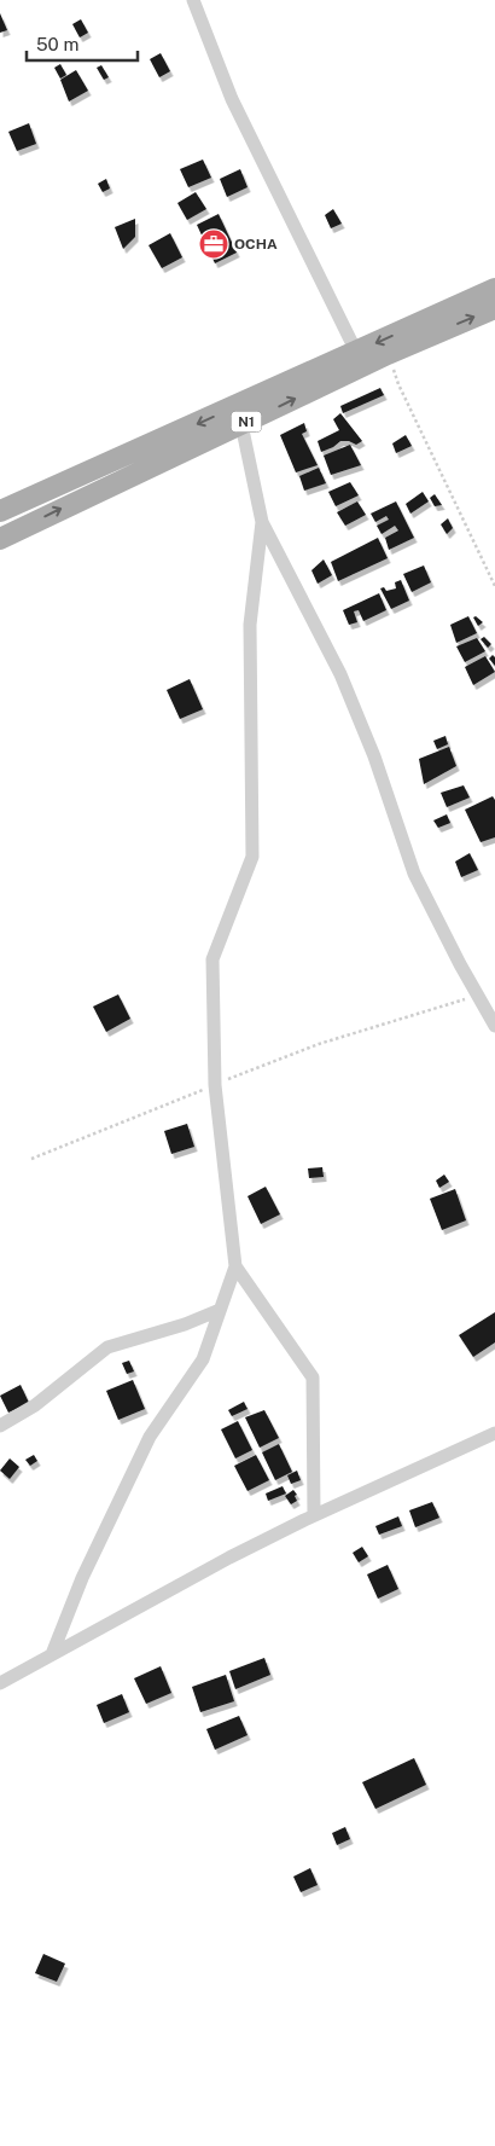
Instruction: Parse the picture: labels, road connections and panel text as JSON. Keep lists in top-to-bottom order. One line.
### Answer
{"streets":{"main road":["N1"]},"places":{"office":["OCHA"]},"scale_bar":"50 m"}
